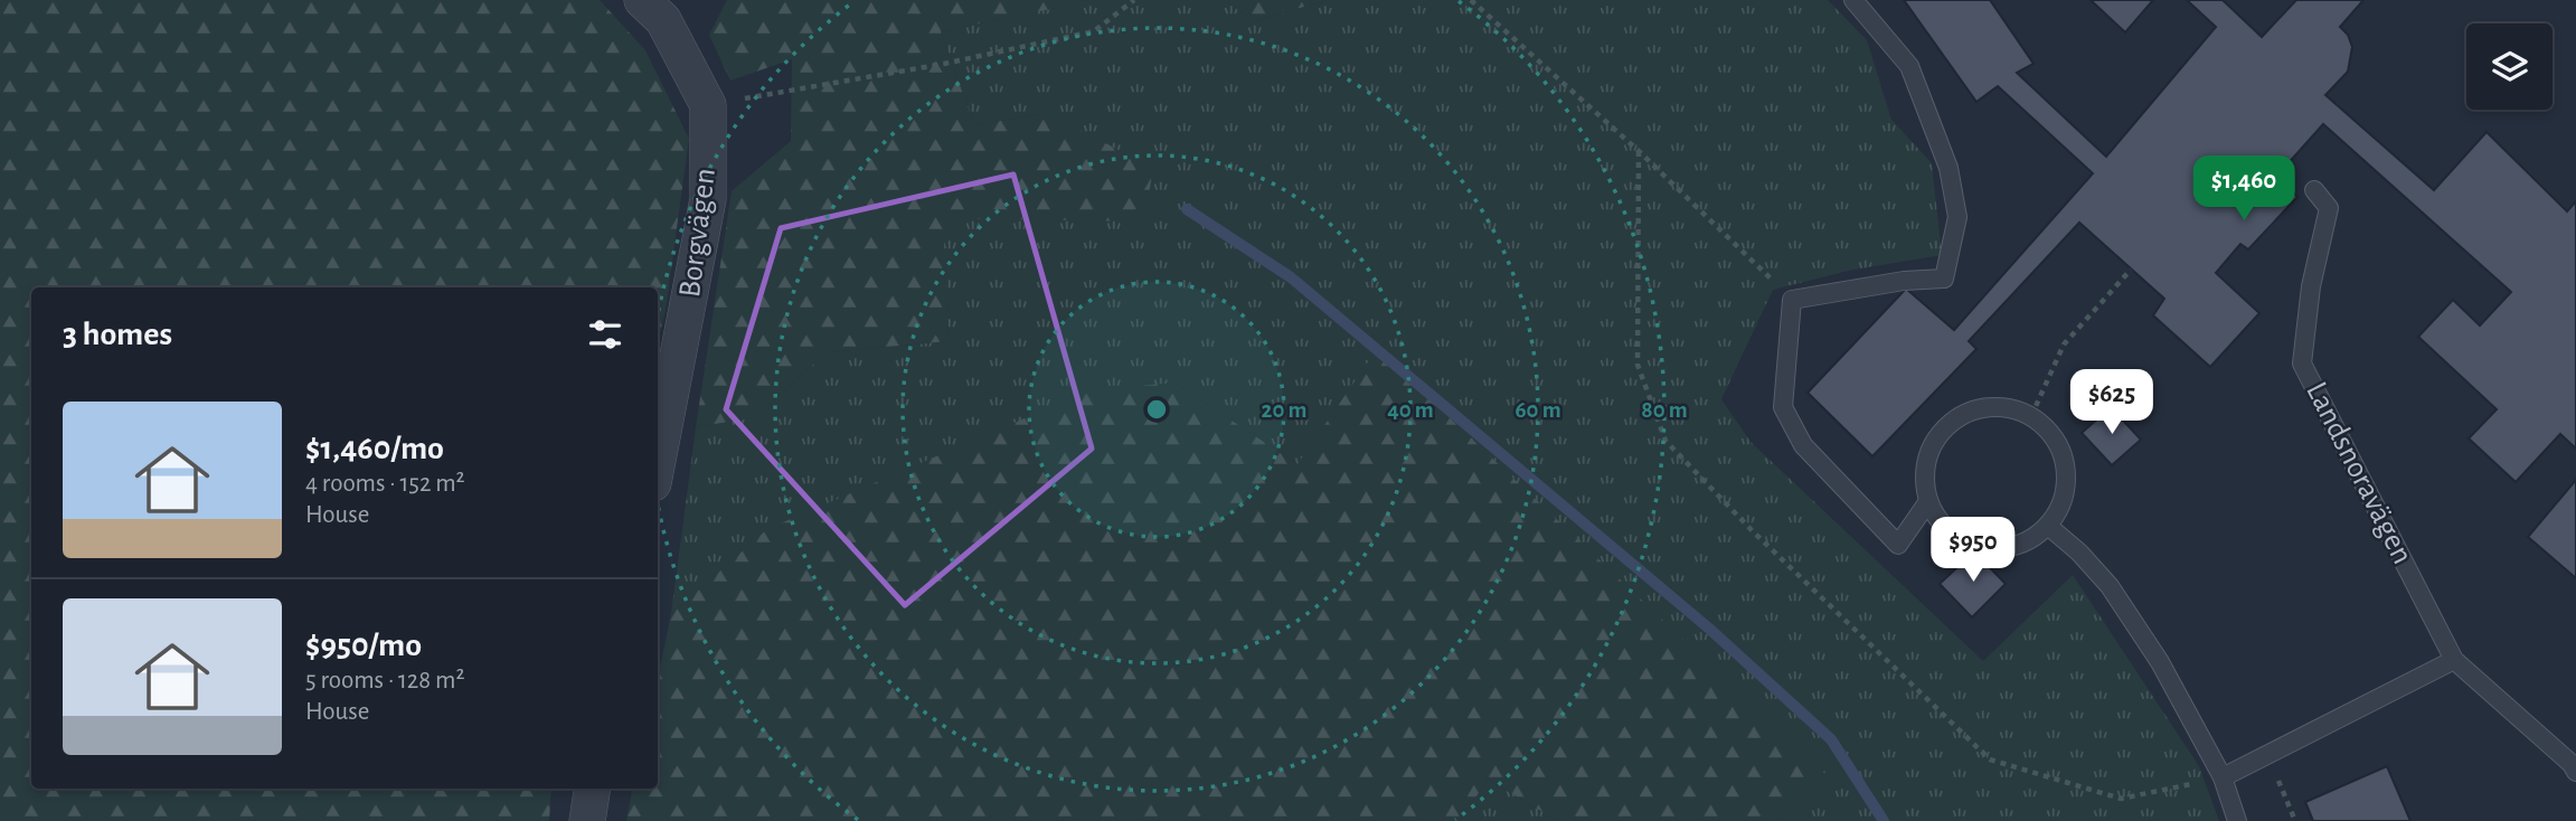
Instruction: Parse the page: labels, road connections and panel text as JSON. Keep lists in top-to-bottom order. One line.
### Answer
{"streets":{"street":["Borgvägen"],"lane":["Landsnoravägen"]},"page":{"price":["$1,460","$625","$950"],"heading":"3 homes","list":[{"name":"$1,460/mo","note":"4 rooms · 152 m² · House"},{"name":"$950/mo","note":"5 rooms · 128 m² · House"}]},"rings":["20 m","40 m","60 m","80 m"]}
